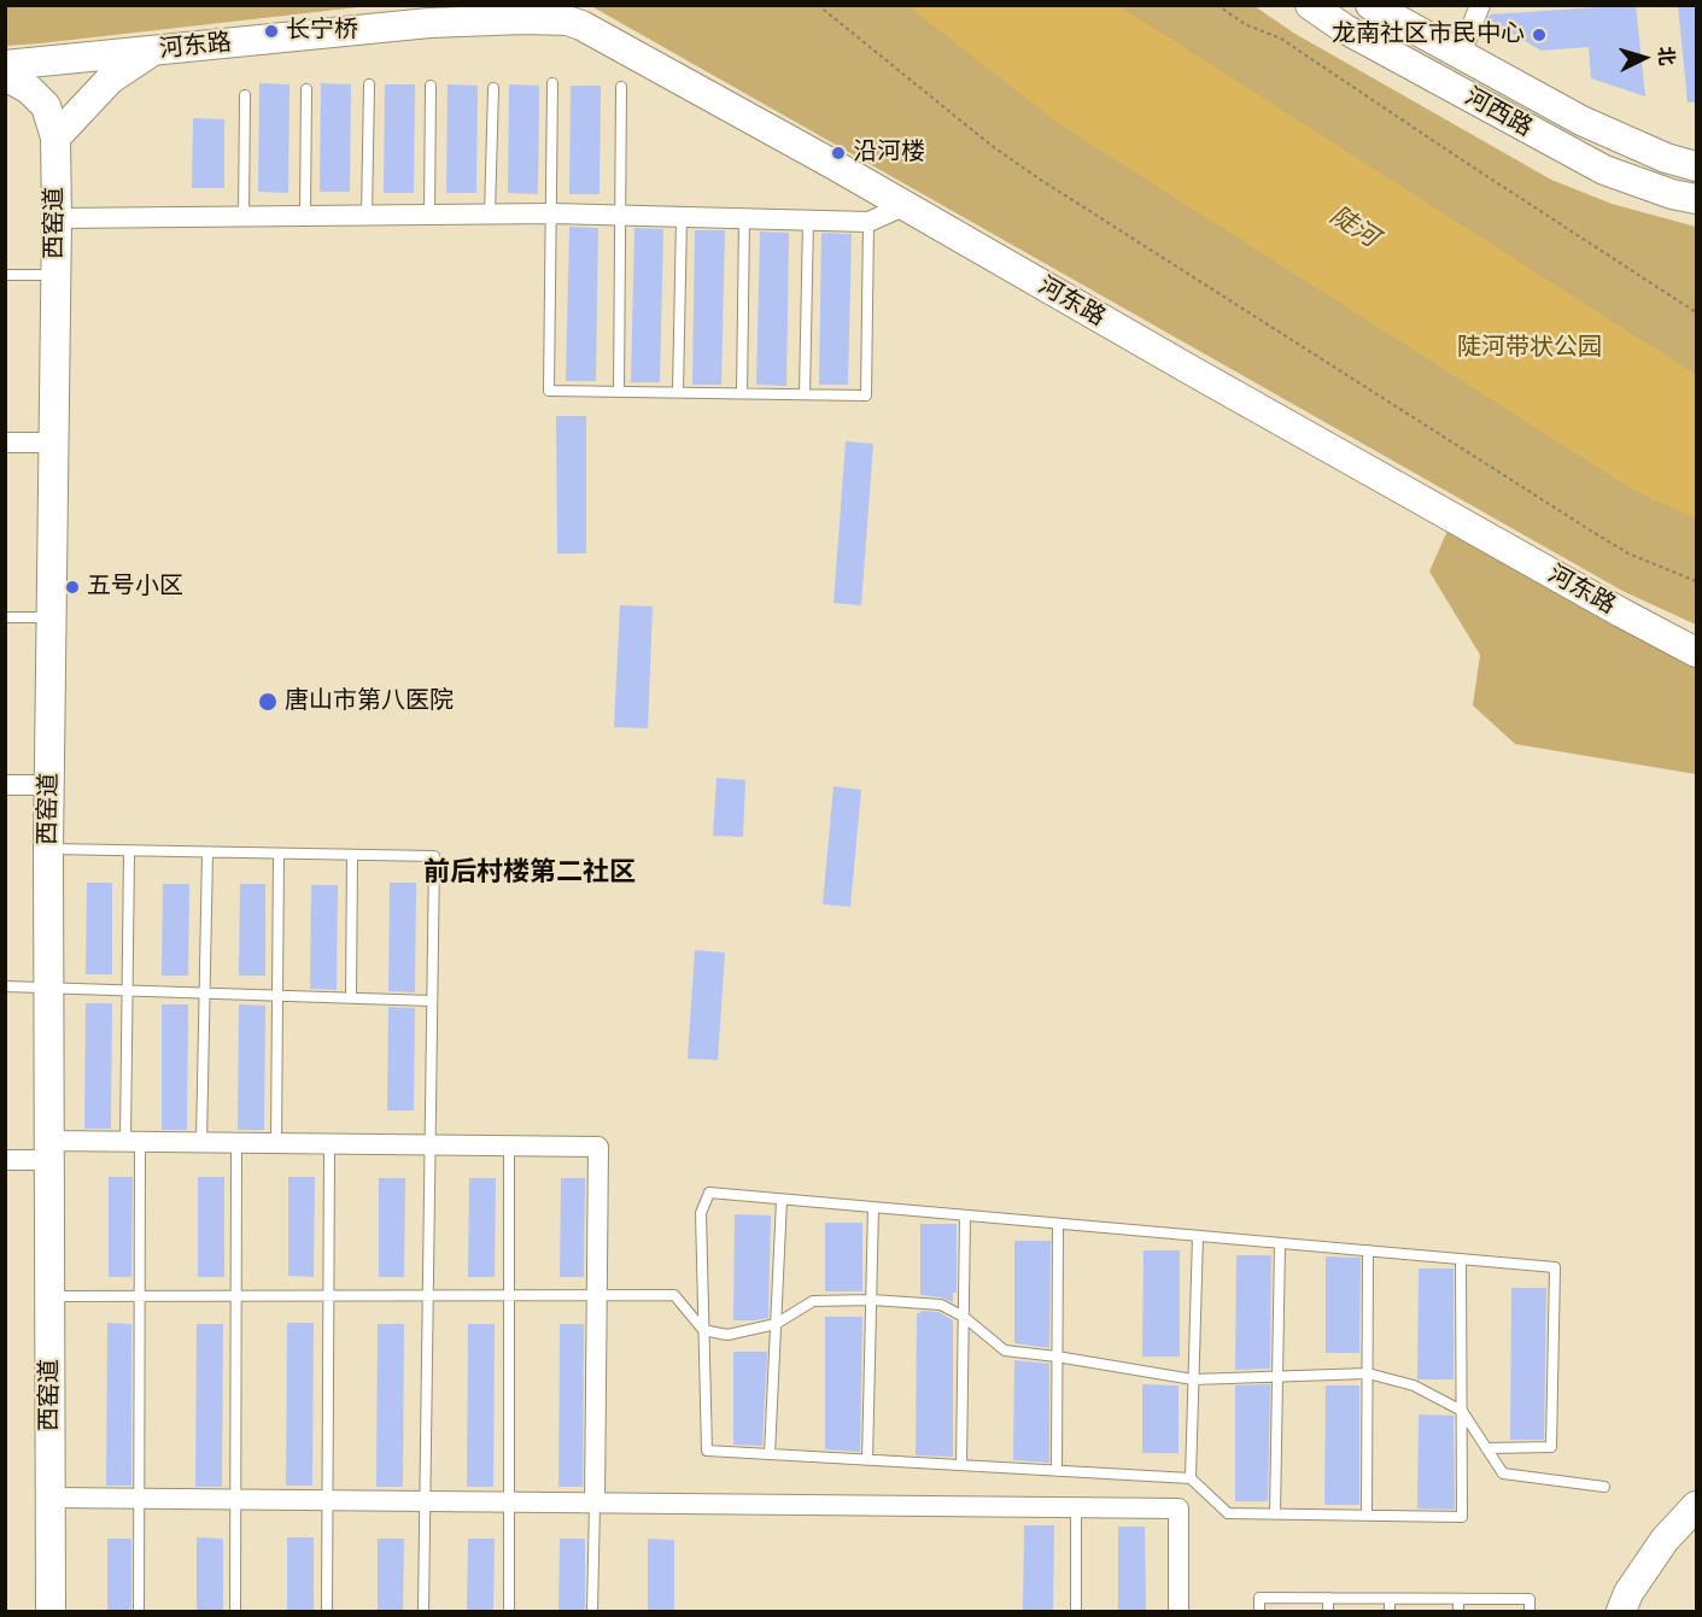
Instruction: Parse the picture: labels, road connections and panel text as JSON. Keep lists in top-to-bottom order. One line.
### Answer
{"streets":{"street":["河东路","河西路","西窑道"]},"districts":["前后村楼第二社区"],"water":["陡河"],"parks":["陡河带状公园"],"places":["长宁桥","龙南社区市民中心","沿河楼","五号小区","唐山市第八医院"],"north":"right"}
